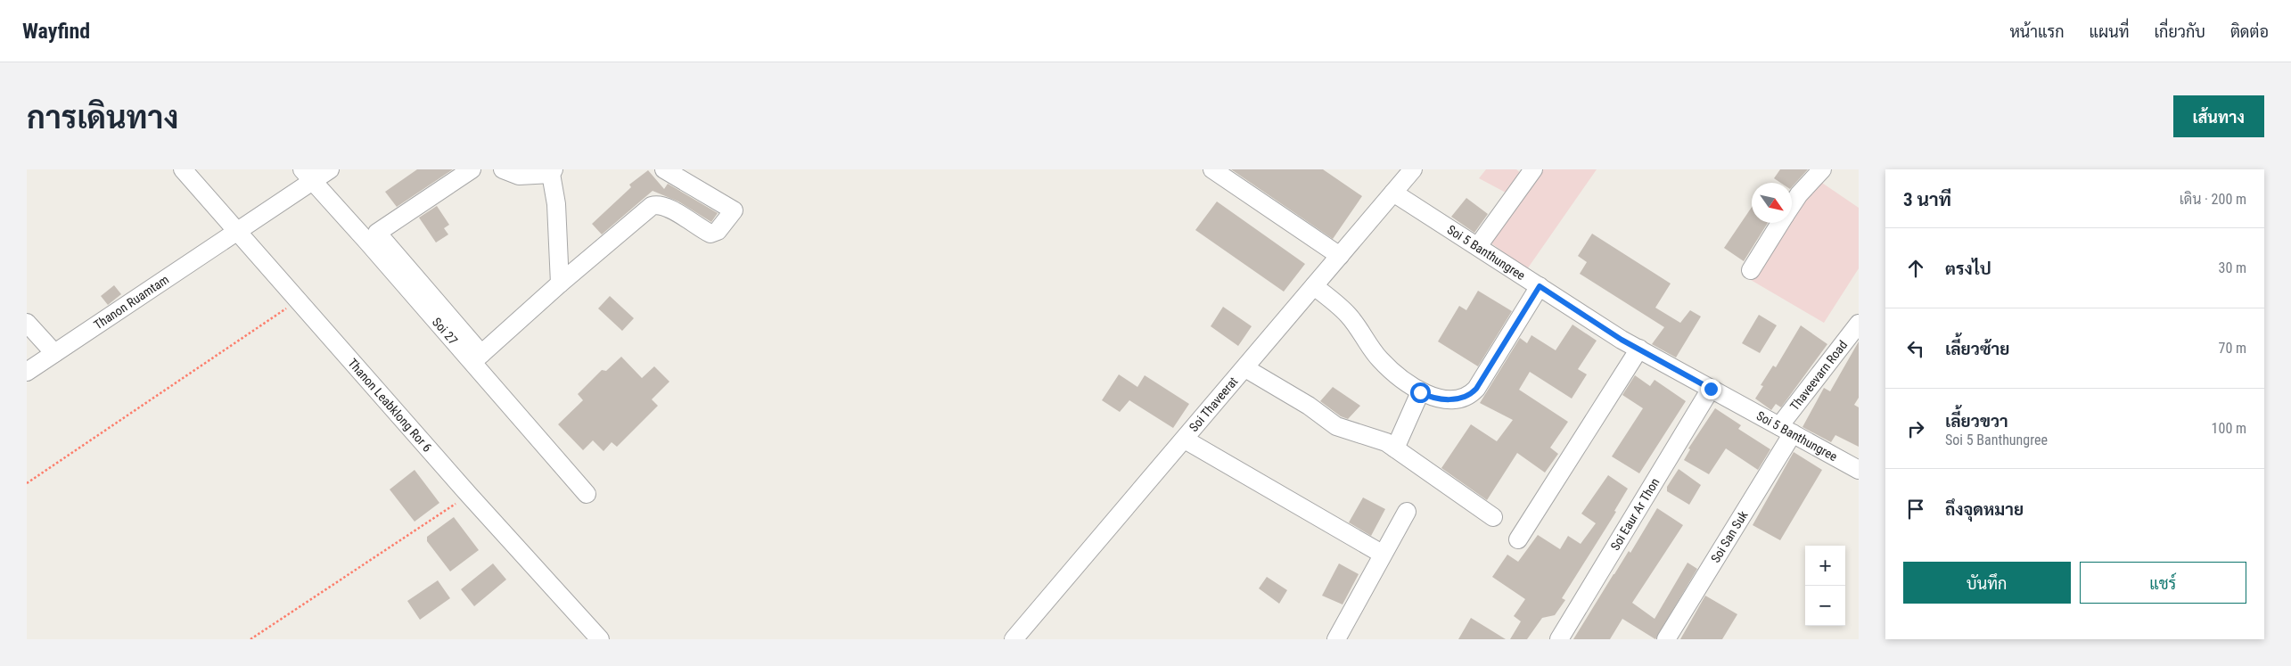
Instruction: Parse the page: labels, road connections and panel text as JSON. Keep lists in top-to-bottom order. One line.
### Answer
{"streets":{"street":["Soi 5 Banthungree","Thanon Ruamtam","Soi 27","Thaveevarn Road","Soi Thaveerat","Thanon Leabklong Ror 6","Soi Eaur Ar Thon","Soi San Suk"]},"crossings":[["Soi 5 Banthungree","Thaveevarn Road"],["Soi 5 Banthungree","Soi Thaveerat"],["Soi 5 Banthungree","Soi Eaur Ar Thon"],["Soi 5 Banthungree","Soi San Suk"],["Thanon Ruamtam","Soi 27"],["Thanon Ruamtam","Thanon Leabklong Ror 6"],["Thaveevarn Road","Soi San Suk"]],"north":"bottom right","page":{"header":"Wayfind","nav":["หน้าแรก","แผนที่","เกี่ยวกับ","ติดต่อ"],"title":"การเดินทาง","buttons":["เส้นทาง",["บันทึก","แชร์"]],"heading":["3 นาที","เดิน · 200 m"],"list":[["ตรงไป","30 m"],["เลี้ยวซ้าย","70 m"],["เลี้ยวขวา","Soi 5 Banthungree","100 m"],"ถึงจุดหมาย"],"map_buttons":["+","−"]}}
